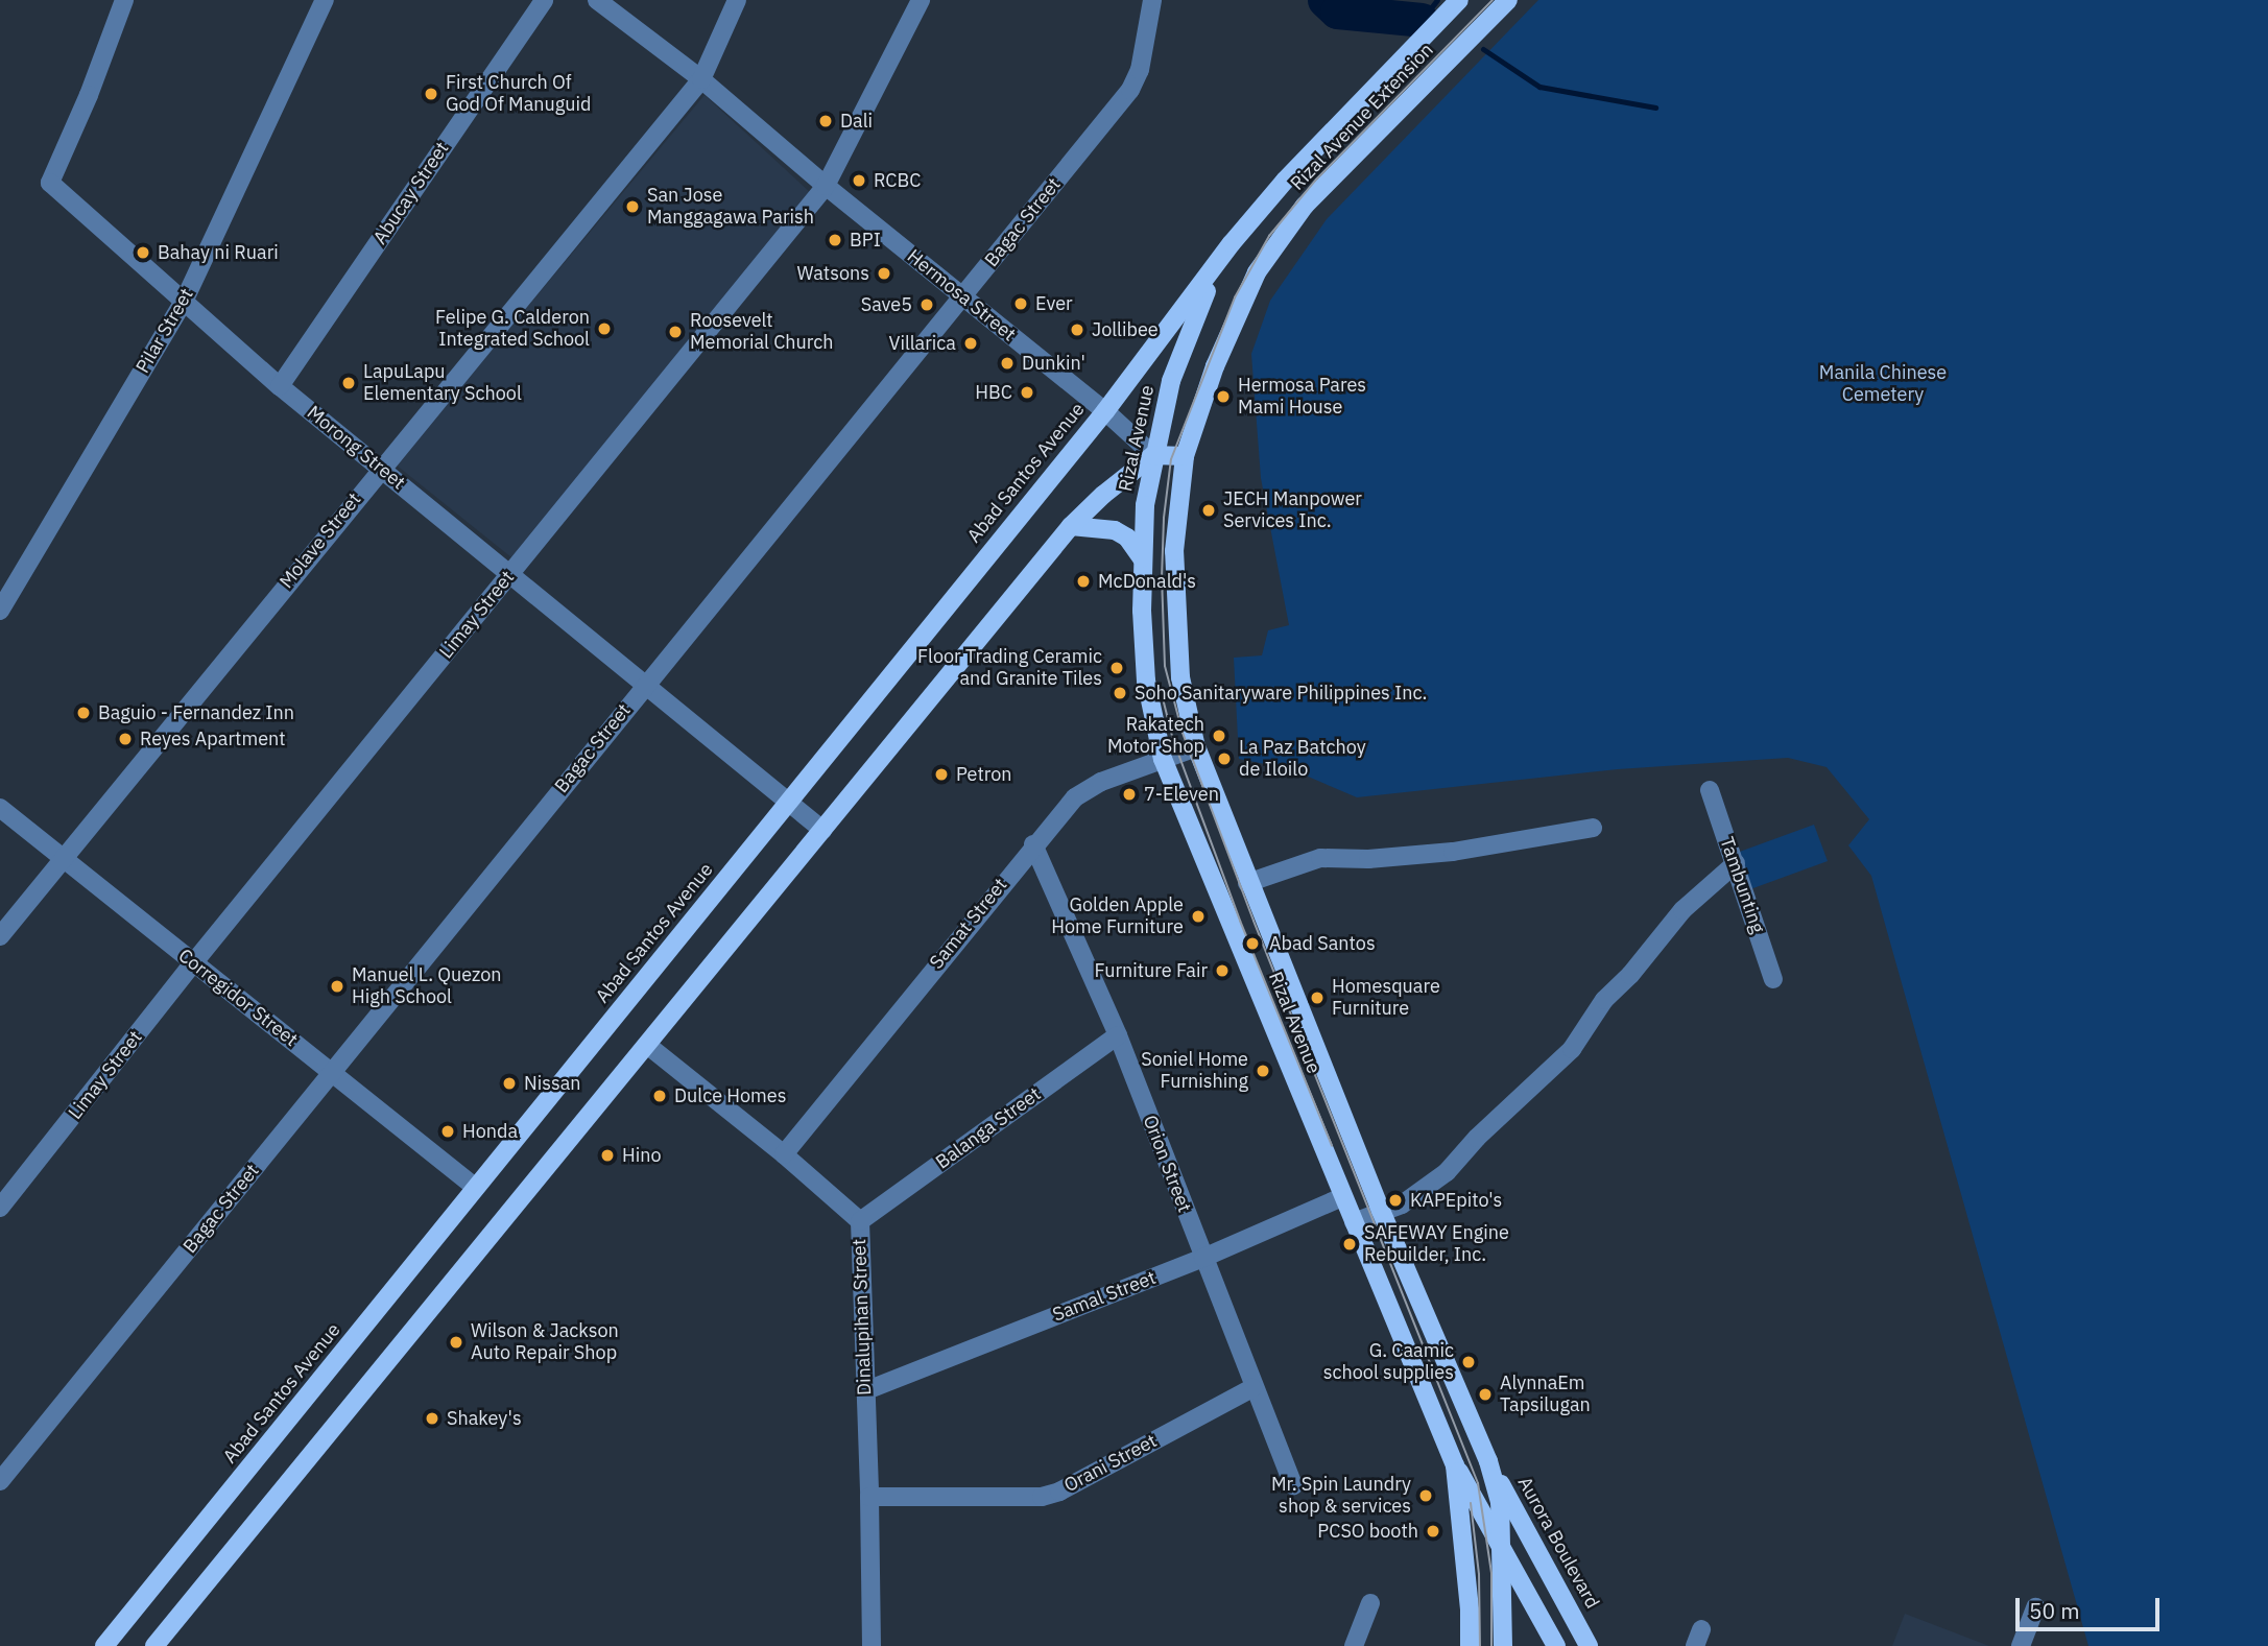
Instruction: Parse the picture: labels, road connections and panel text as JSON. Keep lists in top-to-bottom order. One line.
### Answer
{"streets":{"main road":["Rizal Avenue Extension","Rizal Avenue","Abad Santos Avenue","Aurora Boulevard"],"street":["Abucay Street","Bagac Street","Hermosa Street","Pilar Street","Morong Street","Molave Street","Limay Street","Tambunting","Samat Street","Corregidor Street","Balanga Street","Orion Street","Samal Street","Dinalupihan Street","Orani Street"]},"crossings":[["Rizal Avenue Extension","Rizal Avenue"],["Rizal Avenue Extension","Abad Santos Avenue"],["Abucay Street","Morong Street"],["Bagac Street","Hermosa Street"],["Bagac Street","Morong Street"],["Bagac Street","Corregidor Street"],["Hermosa Street","Rizal Avenue"],["Hermosa Street","Abad Santos Avenue"],["Hermosa Street","Molave Street"],["Hermosa Street","Limay Street"],["Pilar Street","Morong Street"],["Rizal Avenue","Abad Santos Avenue"],["Rizal Avenue","Samat Street"],["Rizal Avenue","Samal Street"],["Rizal Avenue","Aurora Boulevard"],["Morong Street","Abad Santos Avenue"],["Morong Street","Molave Street"],["Morong Street","Limay Street"],["Abad Santos Avenue","Corregidor Street"],["Molave Street","Corregidor Street"],["Limay Street","Corregidor Street"],["Samat Street","Orion Street"],["Samat Street","Dinalupihan Street"],["Balanga Street","Orion Street"],["Balanga Street","Dinalupihan Street"],["Orion Street","Samal Street"],["Orion Street","Orani Street"],["Samal Street","Dinalupihan Street"],["Dinalupihan Street","Orani Street"]],"parks":["Manila Chinese Cemetery"],"places":["First Church Of God Of Manuguid","Dali","RCBC","San Jose Manggagawa Parish","BPI","Bahay ni Ruari","Watsons","Ever","Save5","Felipe G. Calderon Integrated School","Jollibee","Roosevelt Memorial Church","Villarica","Dunkin'","LapuLapu Elementary School","HBC","Hermosa Pares Mami House","JECH Manpower Services Inc.","McDonald's","Floor Trading Ceramic and Granite Tiles","Soho Sanitaryware Philippines Inc.","Baguio - Fernandez Inn","Rakatech Motor Shop","Reyes Apartment","La Paz Batchoy de Iloilo","Petron","7-Eleven","Golden Apple Home Furniture","Abad Santos","Furniture Fair","Manuel L. Quezon High School","Homesquare Furniture","Soniel Home Furnishing","Nissan","Dulce Homes","Honda","Hino","KAPEpito's","SAFEWAY Engine Rebuilder, Inc.","Wilson & Jackson Auto Repair Shop","G. Caamic school supplies","AlynnaEm Tapsilugan","Shakey's","Mr. Spin Laundry shop & services","PCSO booth"],"scale_bar":"50 m"}
